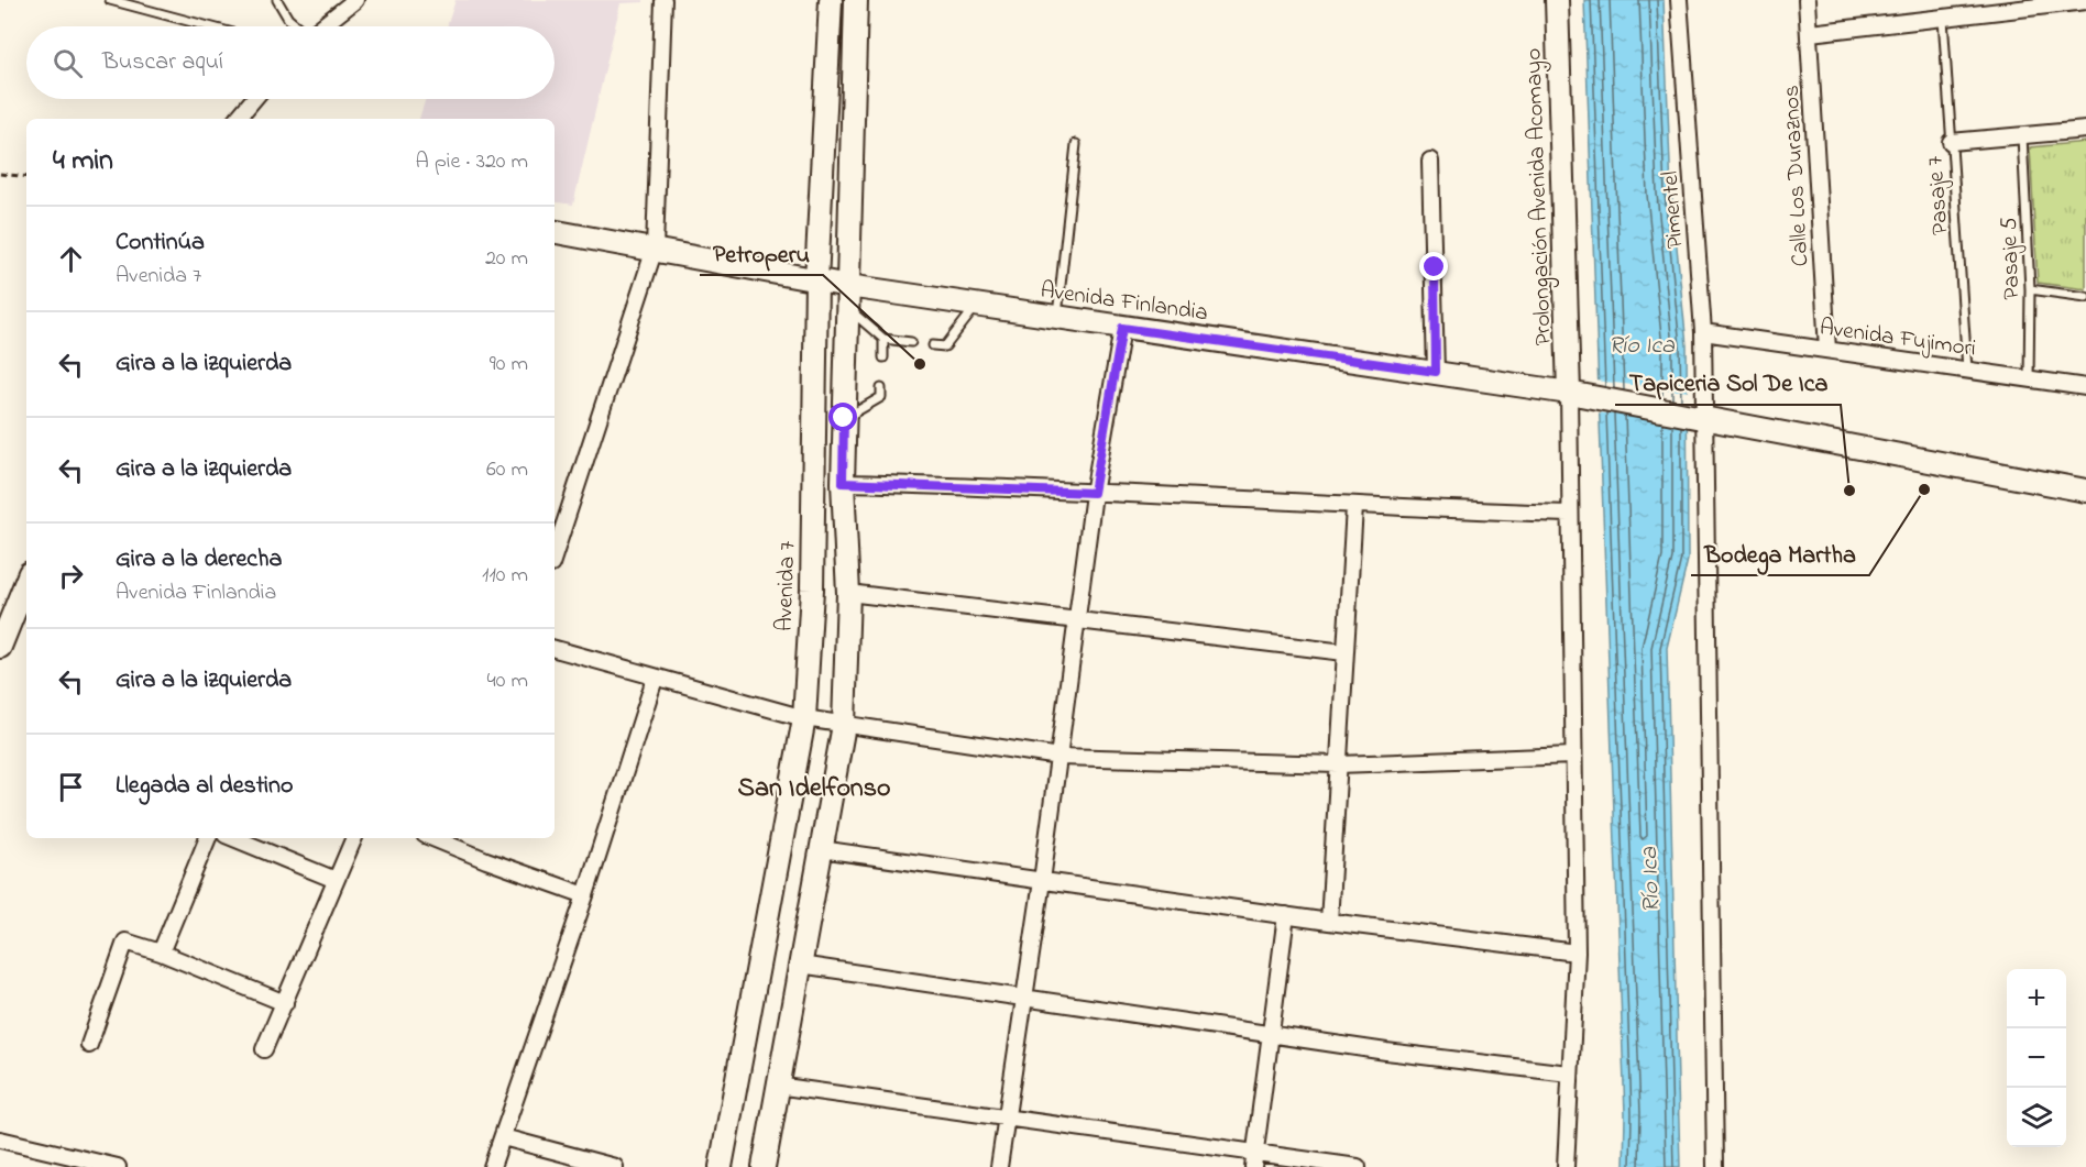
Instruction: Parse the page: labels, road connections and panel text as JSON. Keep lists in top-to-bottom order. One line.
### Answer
{"streets":{"street":["Calle Los Duraznos","Prolongación Avenida Acomayo","Pimentel","Avenida Finlandia","Avenida Fujimori","Avenida 7"],"lane":["Pasaje 7","Pasaje 5"]},"crossings":[["Calle Los Duraznos","Avenida Fujimori"],["Pasaje 7","Avenida Fujimori"],["Prolongación Avenida Acomayo","Avenida Finlandia"],["Pimentel","Avenida Finlandia"],["Pimentel","Avenida Fujimori"],["Pasaje 5","Avenida Fujimori"],["Avenida Finlandia","Avenida 7"]],"districts":["San Idelfonso"],"water":["Río Ica"],"places":["Petroperu","Bodega Martha","Tapiceria Sol De Ica"],"page":{"search":"Buscar aquí","heading":["4 min","A pie · 320 m"],"list":[["Continúa","Avenida 7","20 m"],["Gira a la izquierda","90 m"],["Gira a la izquierda","60 m"],["Gira a la derecha","Avenida Finlandia","110 m"],["Gira a la izquierda","40 m"],"Llegada al destino"],"map_buttons":["+","−"]}}
